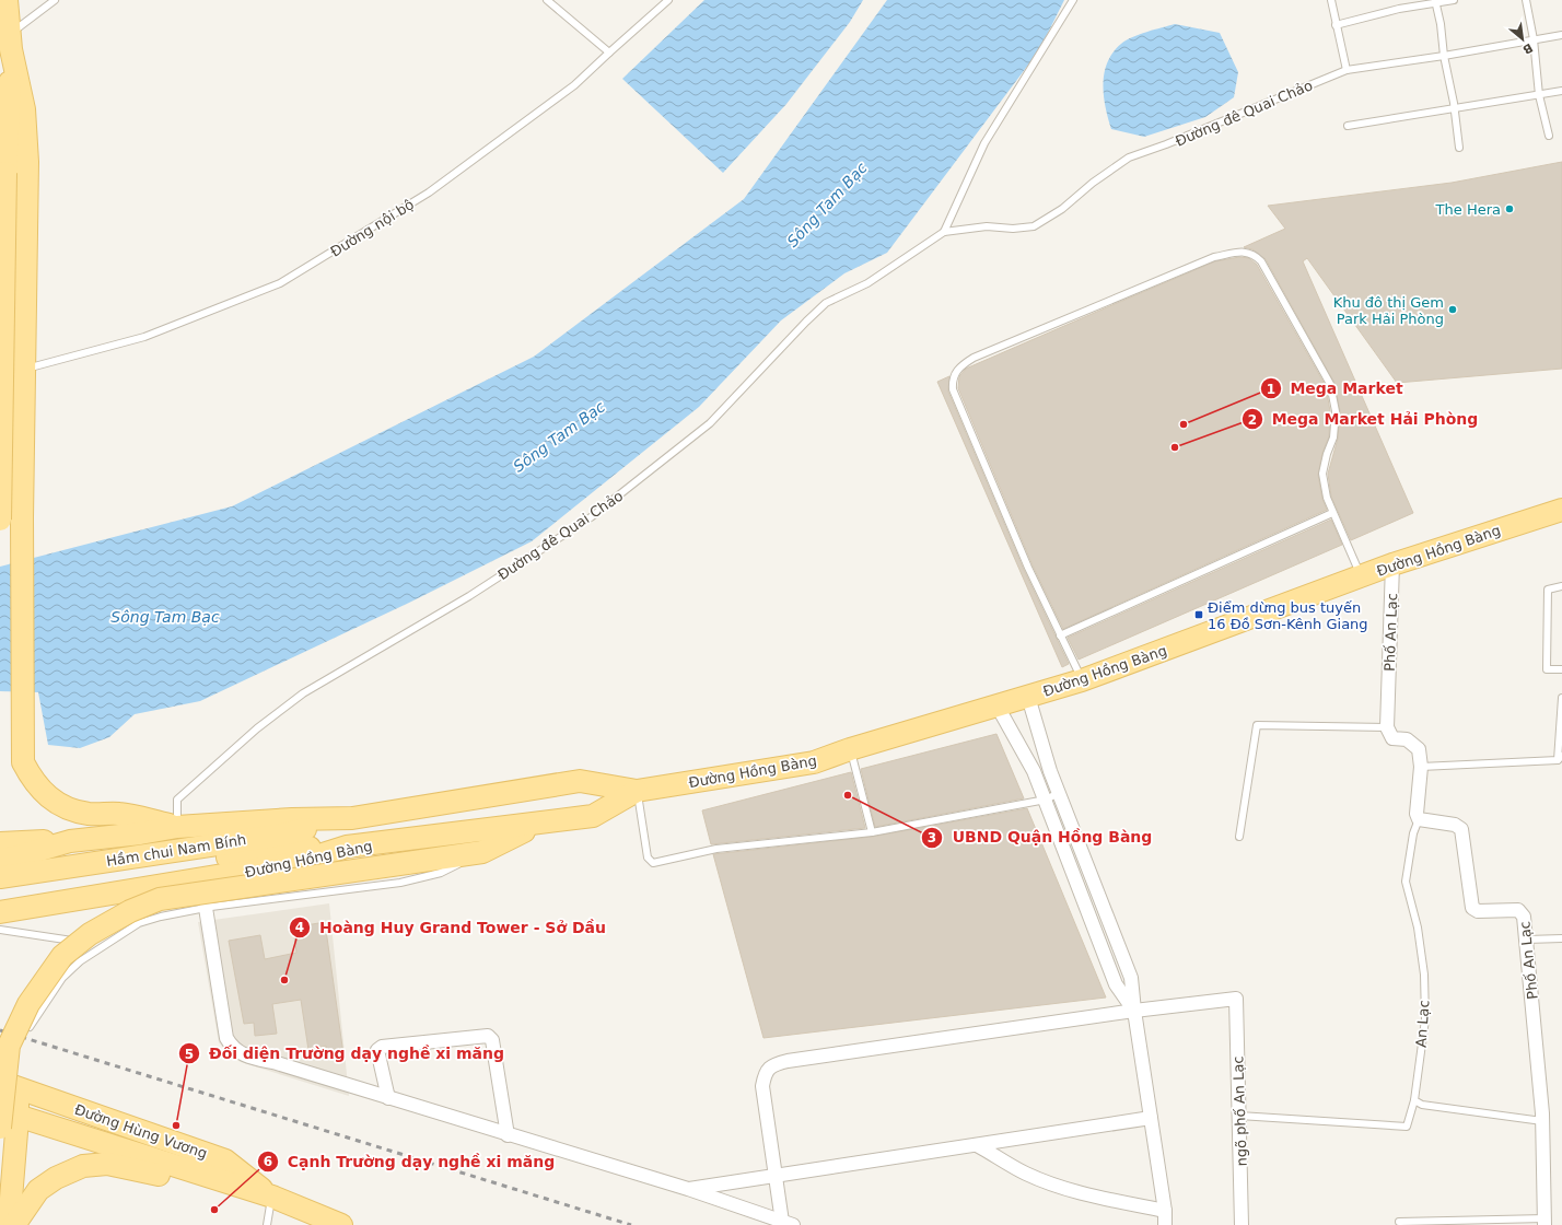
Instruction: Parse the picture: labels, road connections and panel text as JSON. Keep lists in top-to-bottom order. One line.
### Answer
{"streets":{"main road":["Đường Hồng Bàng","Hầm chui Nam Bính","Đường Hùng Vương"],"street":["Phố An Lạc","ngõ phố An Lạc"],"lane":["Đường đê Quai Chảo","Đường nội bộ","An Lạc"]},"crossings":[["Đường đê Quai Chảo","Đường Hồng Bàng"],["Đường Hồng Bàng","Phố An Lạc"],["Đường Hồng Bàng","Hầm chui Nam Bính"],["Phố An Lạc","An Lạc"],["An Lạc","ngõ phố An Lạc"]],"water":["Sông Tam Bạc"],"places":{"other":["The Hera","Khu đô thị Gem Park Hải Phòng","Mega Market","Mega Market Hải Phòng","UBND Quận Hồng Bàng","Hoàng Huy Grand Tower - Sở Dầu","Đối diện Trường dạy nghề xi măng","Cạnh Trường dạy nghề xi măng"],"transit":["Điểm dừng bus tuyến 16 Đồ Sơn-Kênh Giang"]},"north":"bottom right"}
